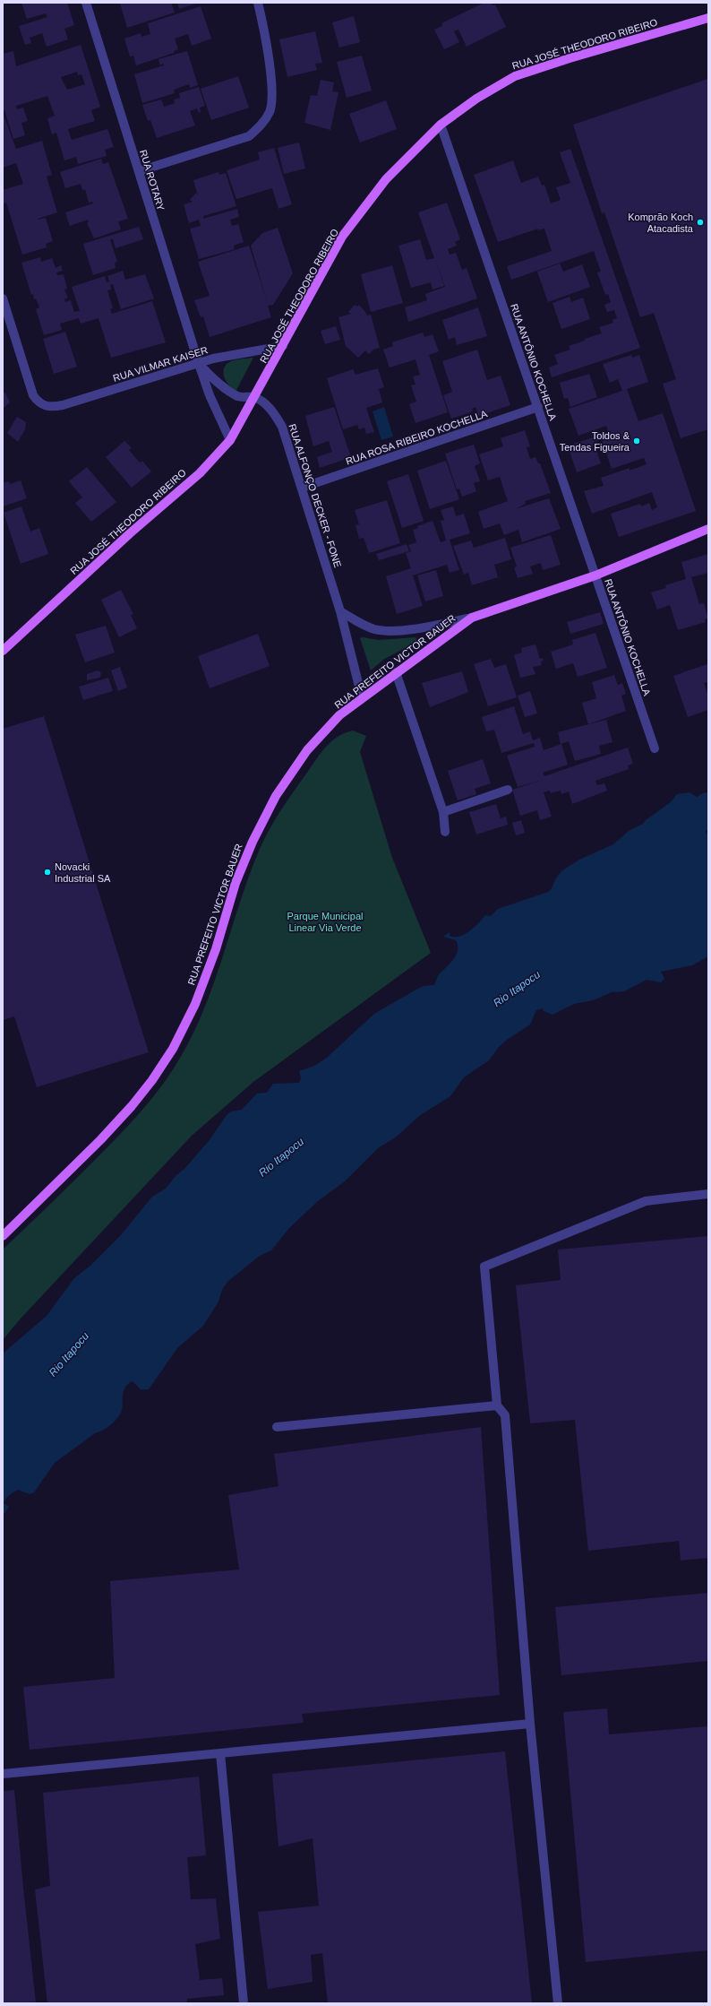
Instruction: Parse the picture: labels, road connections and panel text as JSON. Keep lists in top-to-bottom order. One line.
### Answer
{"streets":{"main road":["RUA JOSÉ THEODORO RIBEIRO","RUA PREFEITO VICTOR BAUER"],"street":["RUA ROTARY","RUA ANTÔNIO KOCHELLA","RUA VILMAR KAISER","RUA ROSA RIBEIRO KOCHELLA","RUA ALFONÇO DECKER - FONE"]},"crossings":[["RUA JOSÉ THEODORO RIBEIRO","RUA ROTARY"],["RUA JOSÉ THEODORO RIBEIRO","RUA ANTÔNIO KOCHELLA"],["RUA JOSÉ THEODORO RIBEIRO","RUA VILMAR KAISER"],["RUA JOSÉ THEODORO RIBEIRO","RUA ALFONÇO DECKER - FONE"],["RUA ROTARY","RUA VILMAR KAISER"],["RUA ROTARY","RUA ALFONÇO DECKER - FONE"],["RUA ANTÔNIO KOCHELLA","RUA ROSA RIBEIRO KOCHELLA"],["RUA ANTÔNIO KOCHELLA","RUA PREFEITO VICTOR BAUER"],["RUA ROSA RIBEIRO KOCHELLA","RUA ALFONÇO DECKER - FONE"],["RUA ALFONÇO DECKER - FONE","RUA PREFEITO VICTOR BAUER"]],"water":["Rio Itapocu"],"parks":["Parque Municipal Linear Via Verde"],"places":["Komprão Koch Atacadista","Toldos & Tendas Figueira","Novacki Industrial SA"]}
